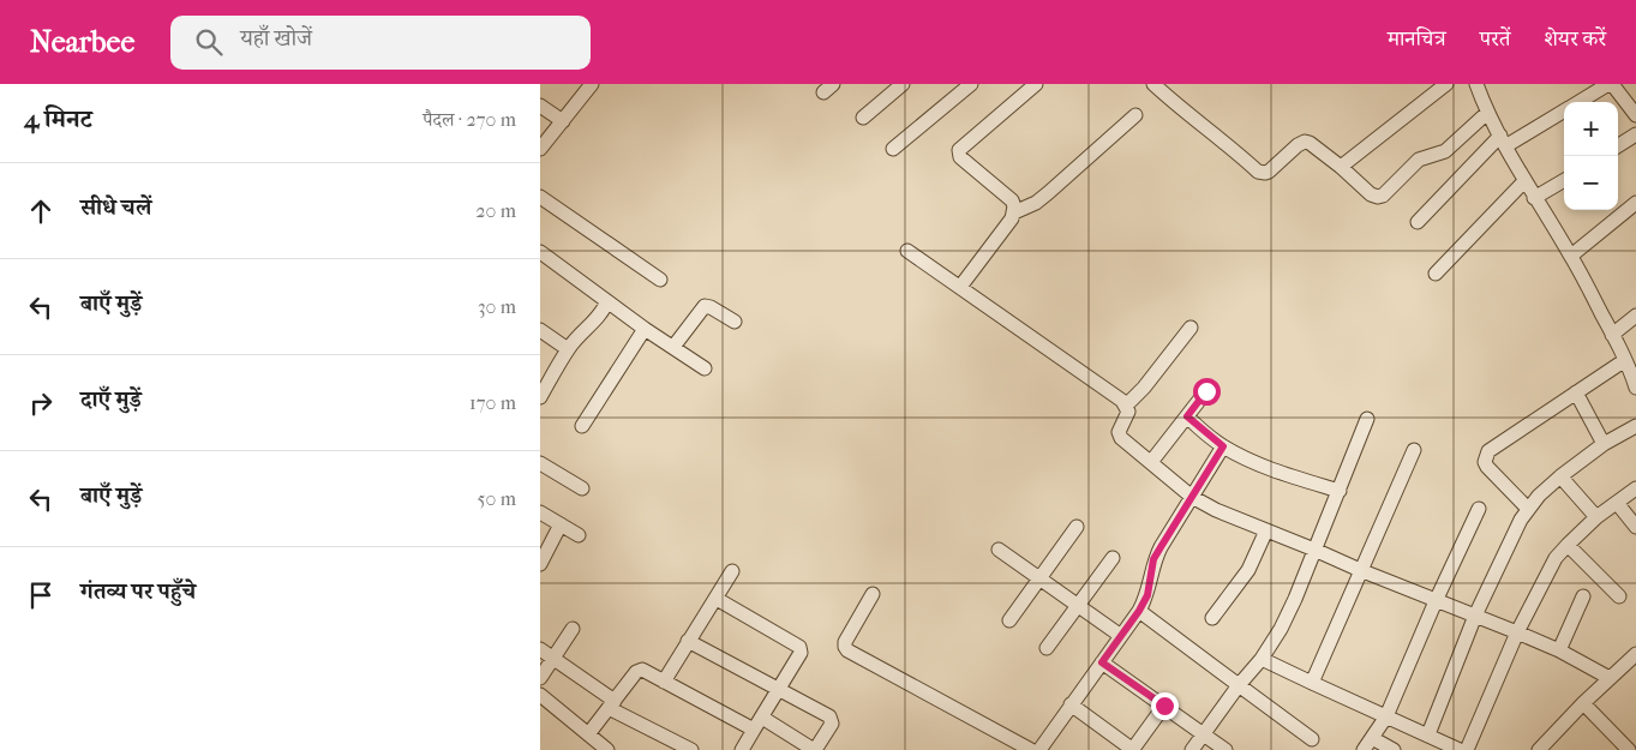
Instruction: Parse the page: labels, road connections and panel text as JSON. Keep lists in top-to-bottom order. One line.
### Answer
{"page":{"header":"Nearbee","search":"यहाँ खोजें","nav":["मानचित्र","परतें","शेयर करें"],"heading":["4 मिनट","पैदल · 270 m"],"map_buttons":["+","−"],"list":[["सीधे चलें","20 m"],["बाएँ मुड़ें","30 m"],["दाएँ मुड़ें","170 m"],["बाएँ मुड़ें","50 m"],"गंतव्य पर पहुँचे"]}}
